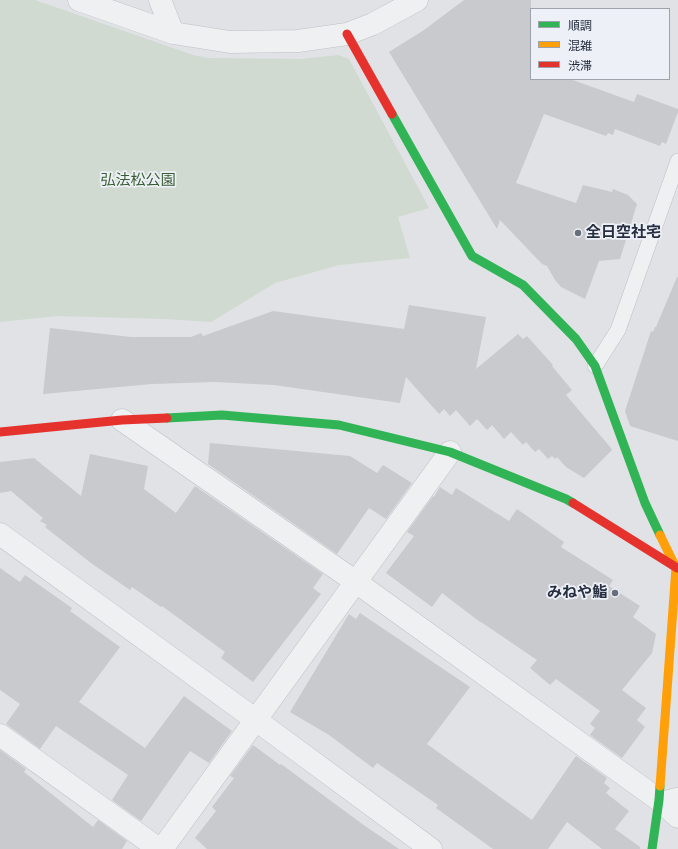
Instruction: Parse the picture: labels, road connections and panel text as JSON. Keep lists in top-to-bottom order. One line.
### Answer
{"parks":["弘法松公園"],"places":["全日空社宅","みねや鮨"],"legend":["順調","混雑","渋滞"]}
